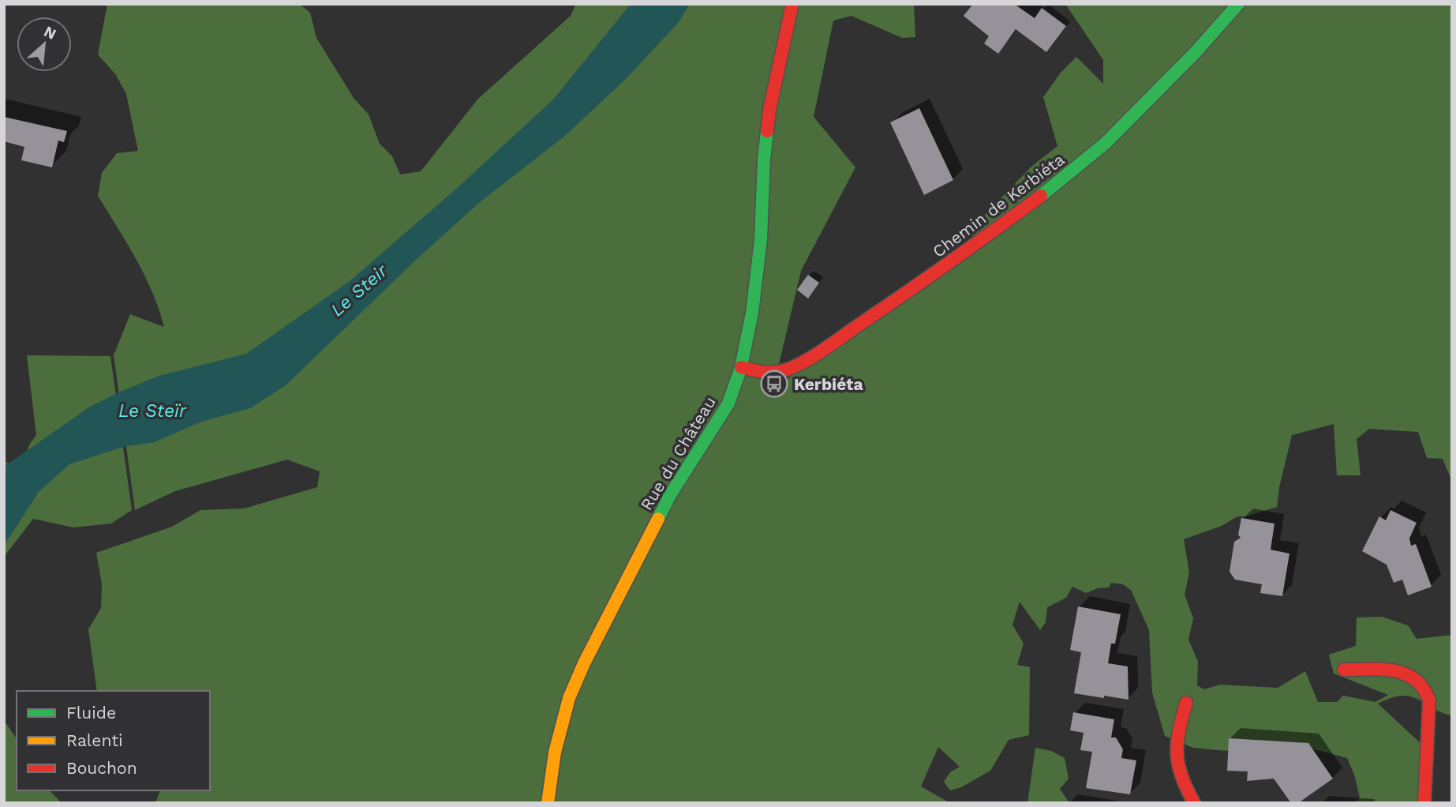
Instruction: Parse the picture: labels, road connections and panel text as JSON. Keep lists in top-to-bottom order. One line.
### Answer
{"streets":{"street":["Chemin de Kerbiéta","Rue du Château"]},"crossings":[["Chemin de Kerbiéta","Rue du Château"]],"water":["Le Steir","Le Steïr"],"places":{"bus stop":["Kerbiéta"]},"legend":["Fluide","Ralenti","Bouchon"],"north":"top right"}
